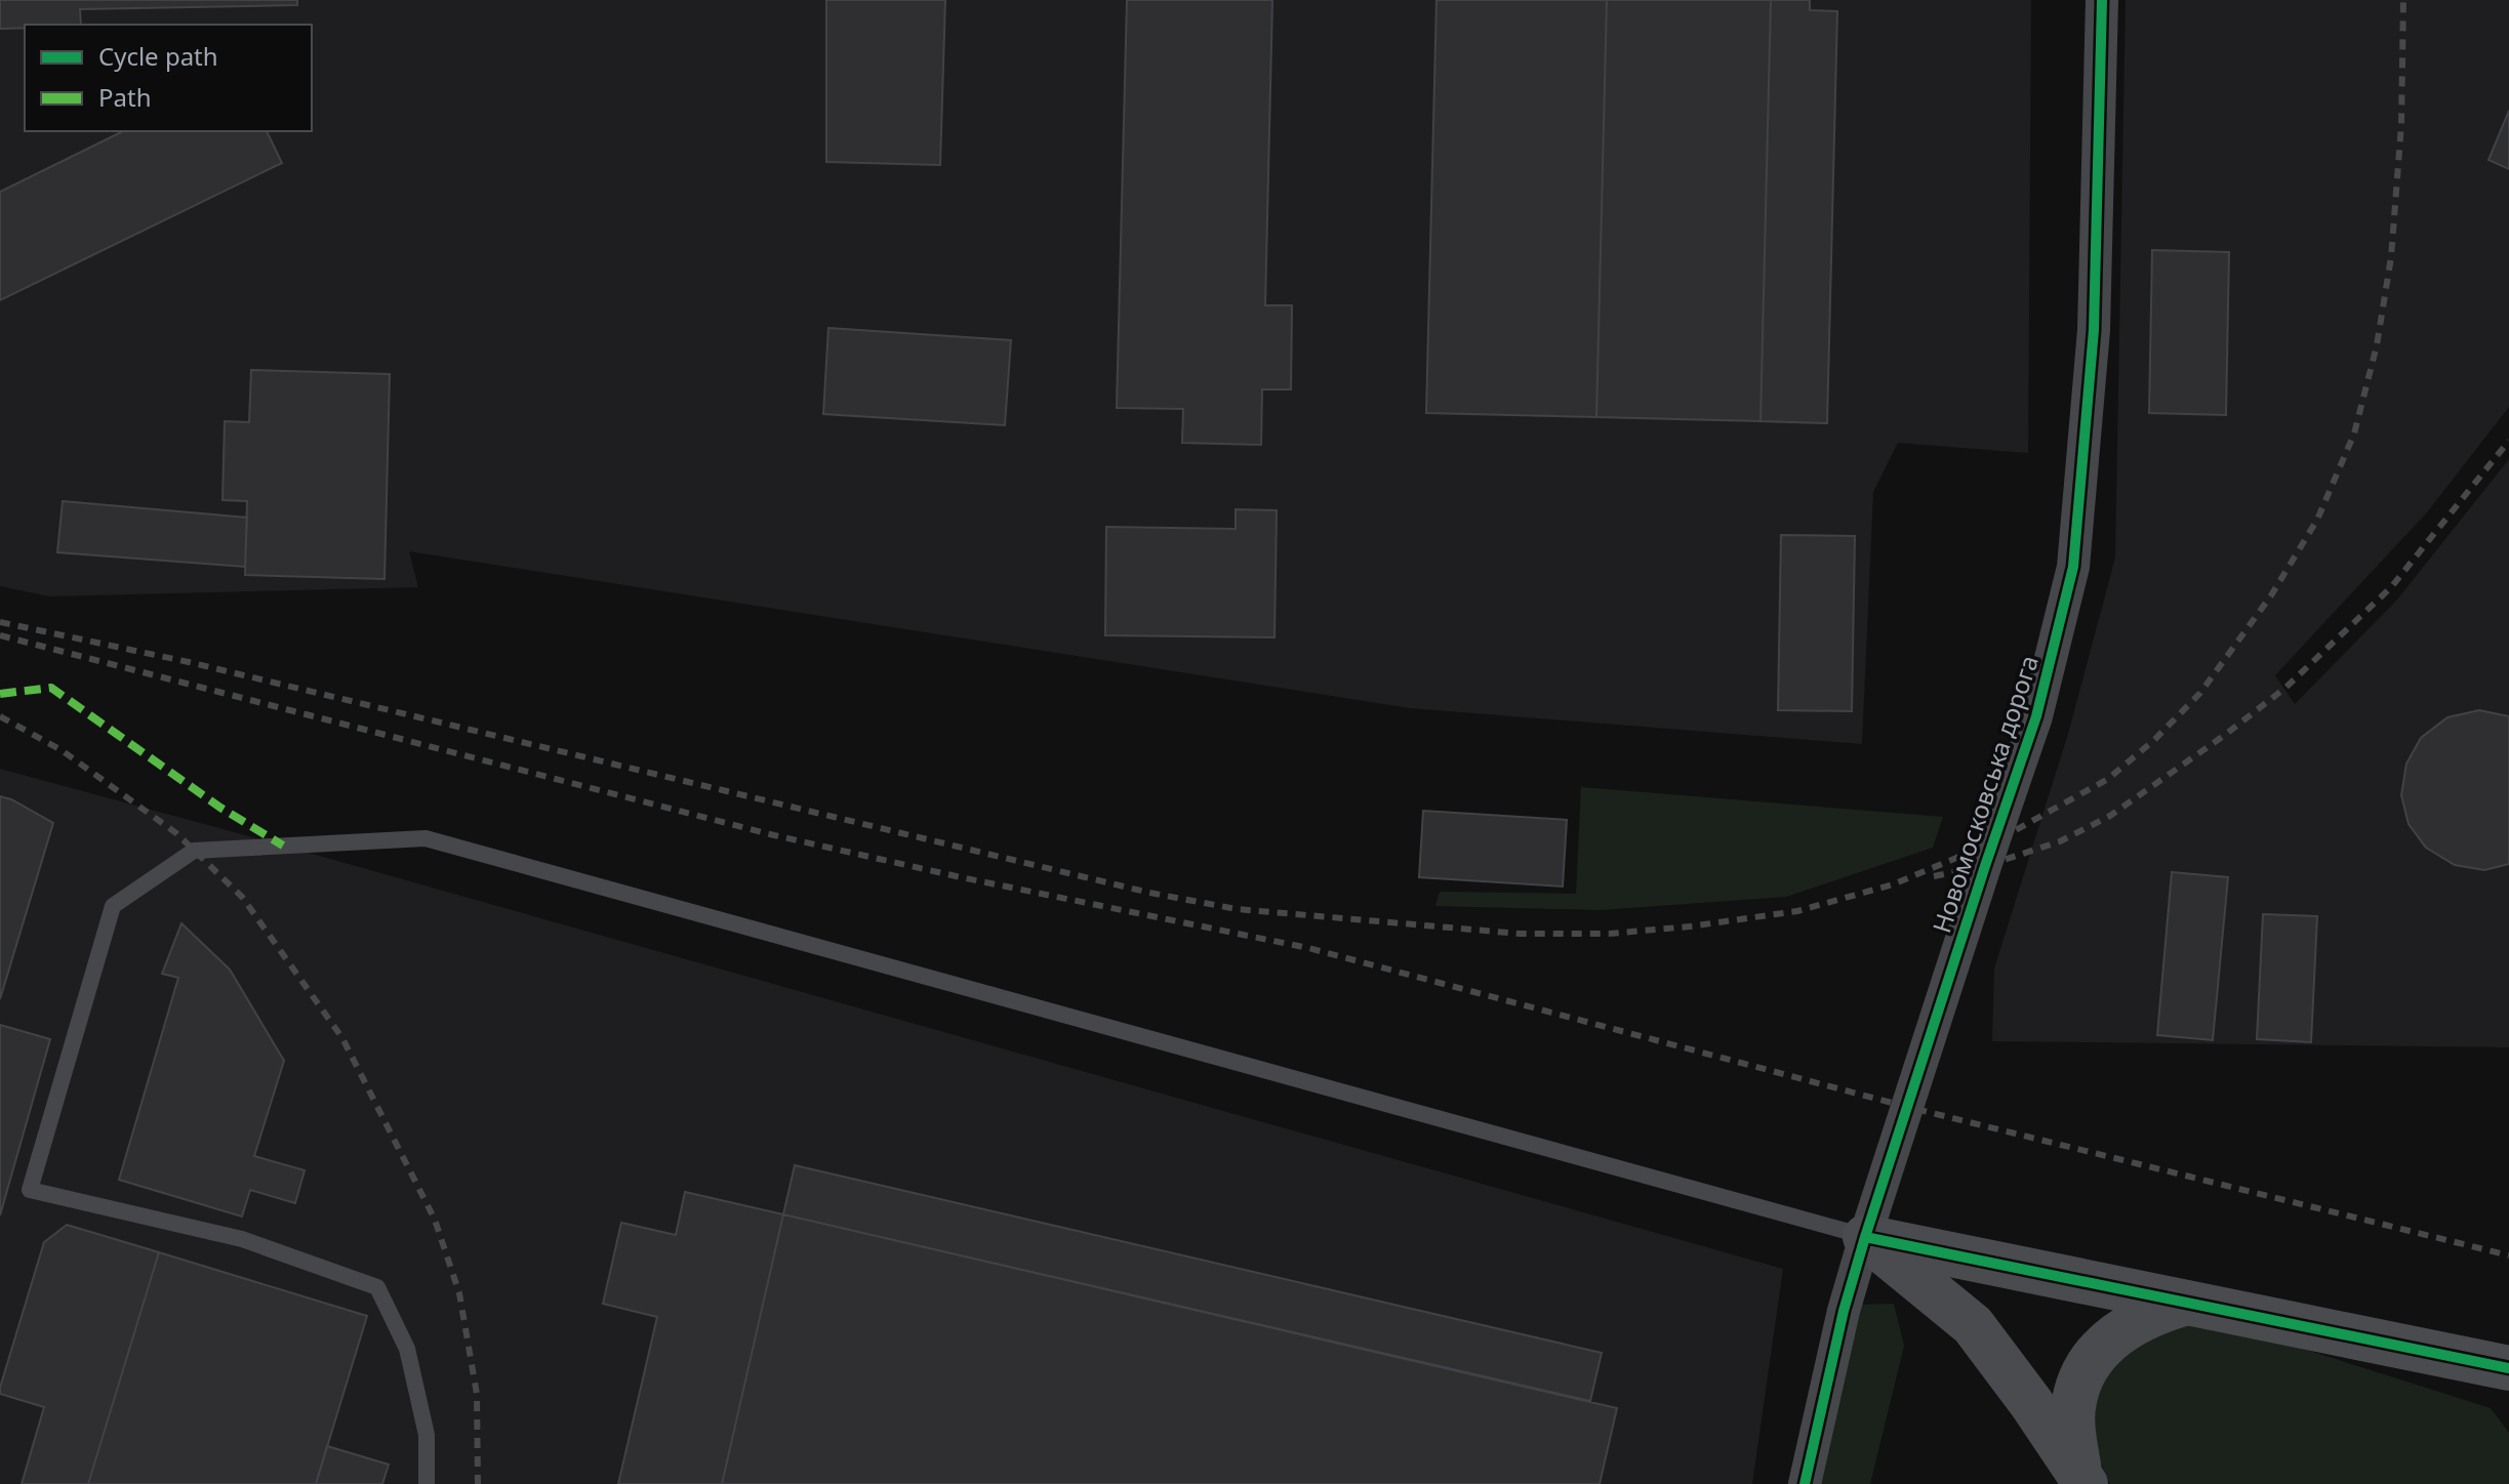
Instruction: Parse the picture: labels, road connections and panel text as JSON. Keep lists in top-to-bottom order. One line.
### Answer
{"streets":{"street":["Новомосковська дорога"]},"legend":["Cycle path","Path"]}
